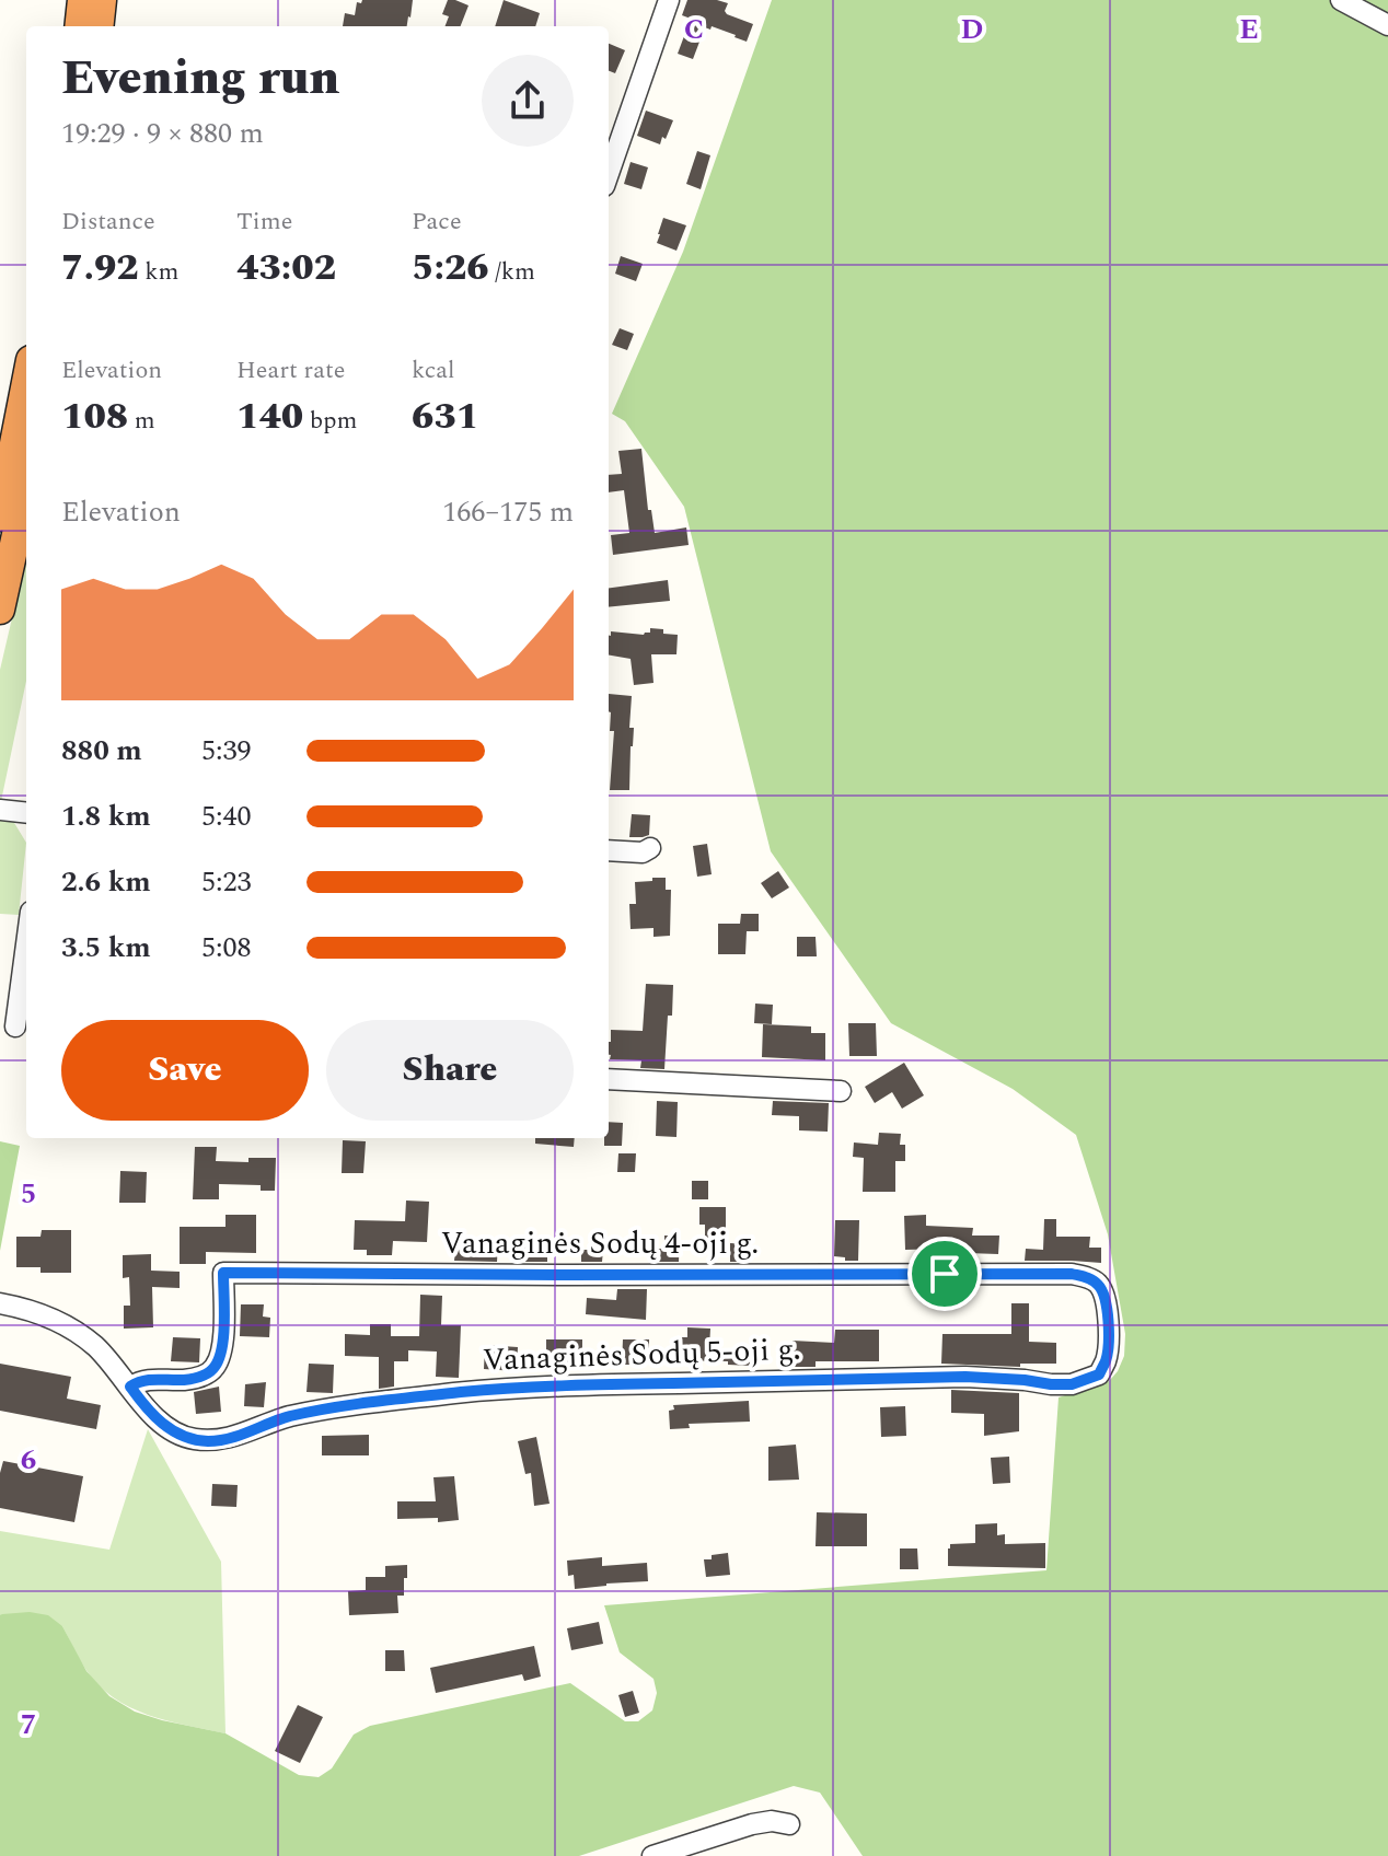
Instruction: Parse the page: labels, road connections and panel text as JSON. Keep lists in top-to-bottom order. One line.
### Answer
{"streets":{"street":["Vanaginės Sodų 4-oji g.","Vanaginės Sodų 5-oji g."]},"crossings":[["Vanaginės Sodų 4-oji g.","Vanaginės Sodų 5-oji g."]],"page":{"heading":["Evening run","19:29 · 9 × 880 m"],"stats":[["Distance","7.92 km"],["Time","43:02"],["Pace","5:26 /km"],["Elevation","108 m"],["Heart rate","140 bpm"],["kcal","631"]],"chart":["Elevation","166–175 m"],"list":[{"name":"880 m","note":"5:39"},{"name":"1.8 km","note":"5:40"},{"name":"2.6 km","note":"5:23"},{"name":"3.5 km","note":"5:08"}],"buttons":["Save","Share"]},"grid":{"columns":["C","D","E"],"rows":["5","6","7"]}}
